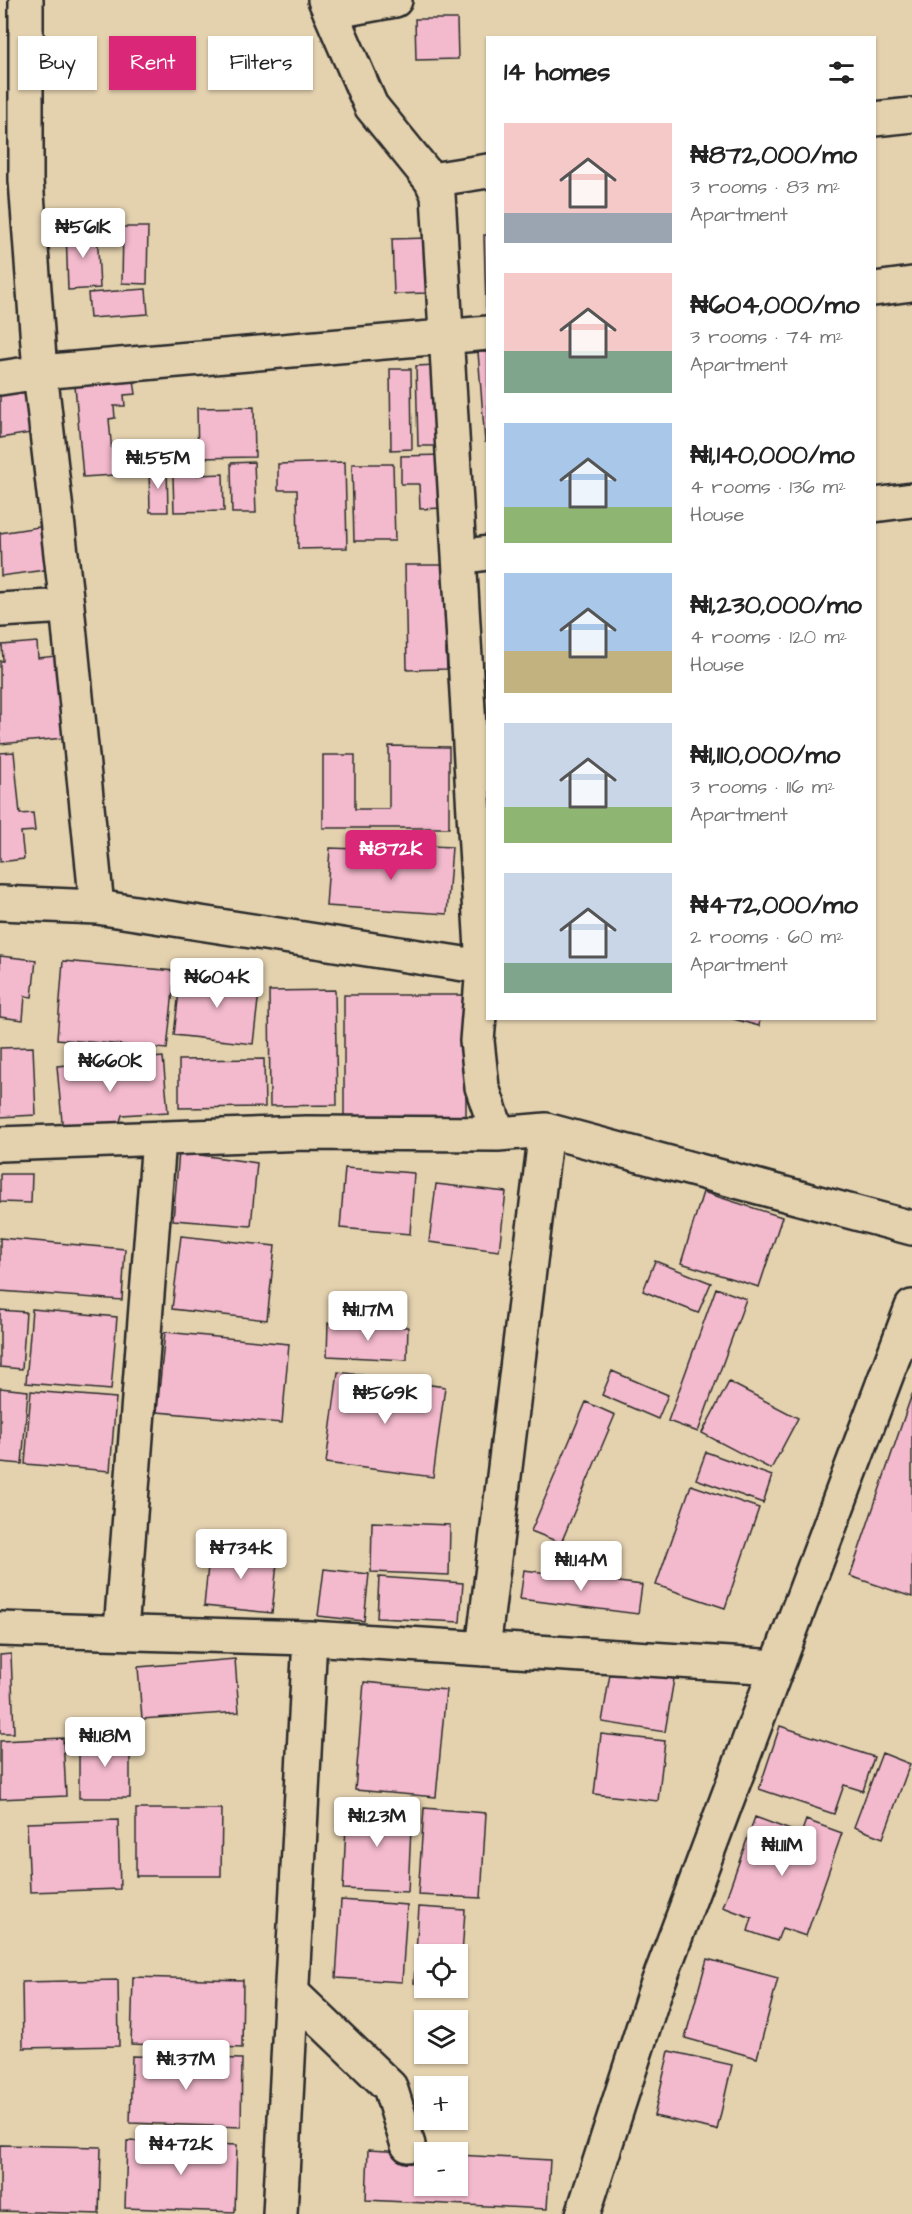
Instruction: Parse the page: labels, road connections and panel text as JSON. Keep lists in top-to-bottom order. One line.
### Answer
{"page":{"chip":["Buy","Rent","Filters"],"heading":"14 homes","list":[{"name":"₦872,000/mo","note":"3 rooms · 83 m² · Apartment"},{"name":"₦604,000/mo","note":"3 rooms · 74 m² · Apartment"},{"name":"₦1,140,000/mo","note":"4 rooms · 136 m² · House"},{"name":"₦1,230,000/mo","note":"4 rooms · 120 m² · House"},{"name":"₦1,110,000/mo","note":"3 rooms · 116 m² · Apartment"},{"name":"₦472,000/mo","note":"2 rooms · 60 m² · Apartment"}],"price":["₦561K","₦1.55M","₦872K","₦604K","₦660K","₦1.17M","₦569K","₦734K","₦1.14M","₦1.18M","₦1.23M","₦1.11M","₦1.37M","₦472K"],"map_buttons":["+","−"]}}
